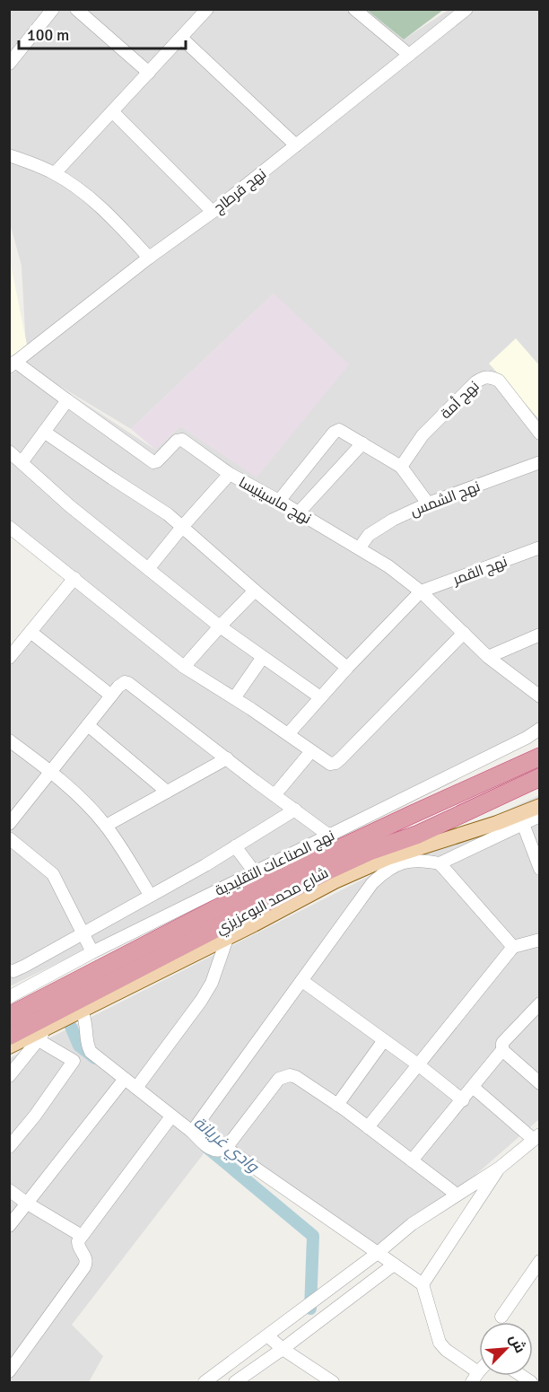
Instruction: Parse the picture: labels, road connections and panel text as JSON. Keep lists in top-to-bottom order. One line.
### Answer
{"streets":{"highway":["شارع محمد البوعزيزي"],"street":["نهج قرطاج","نهج أمة","نهج الشمس","نهج ماسينيسا","نهج القمر","نهج الصناعات التقليدية"]},"crossings":[["نهج الشمس","نهج ماسينيسا"],["نهج ماسينيسا","نهج القمر"]],"water":["وادي غريانة"],"scale_bar":"100 m","north":"top right"}
